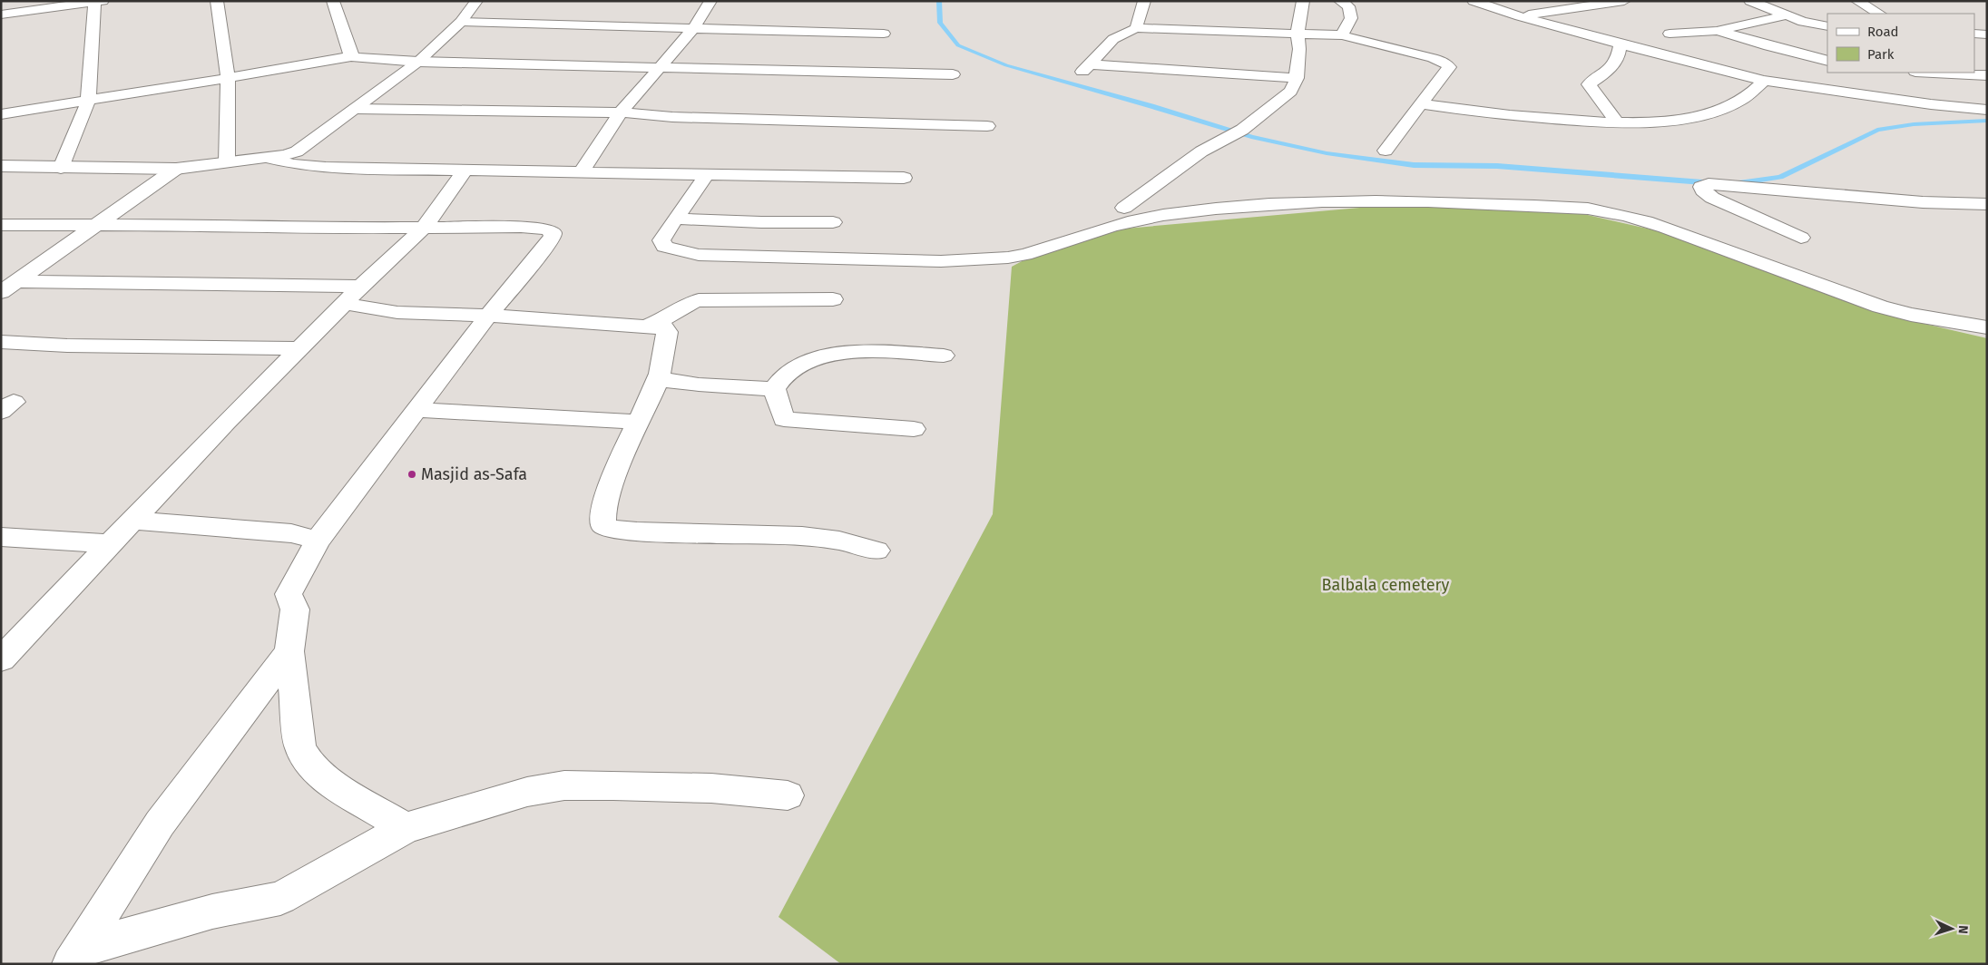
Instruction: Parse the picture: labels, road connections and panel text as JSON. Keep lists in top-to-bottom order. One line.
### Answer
{"parks":["Balbala cemetery"],"places":["Masjid as-Safa"],"legend":["Road","Park"],"north":"right"}
